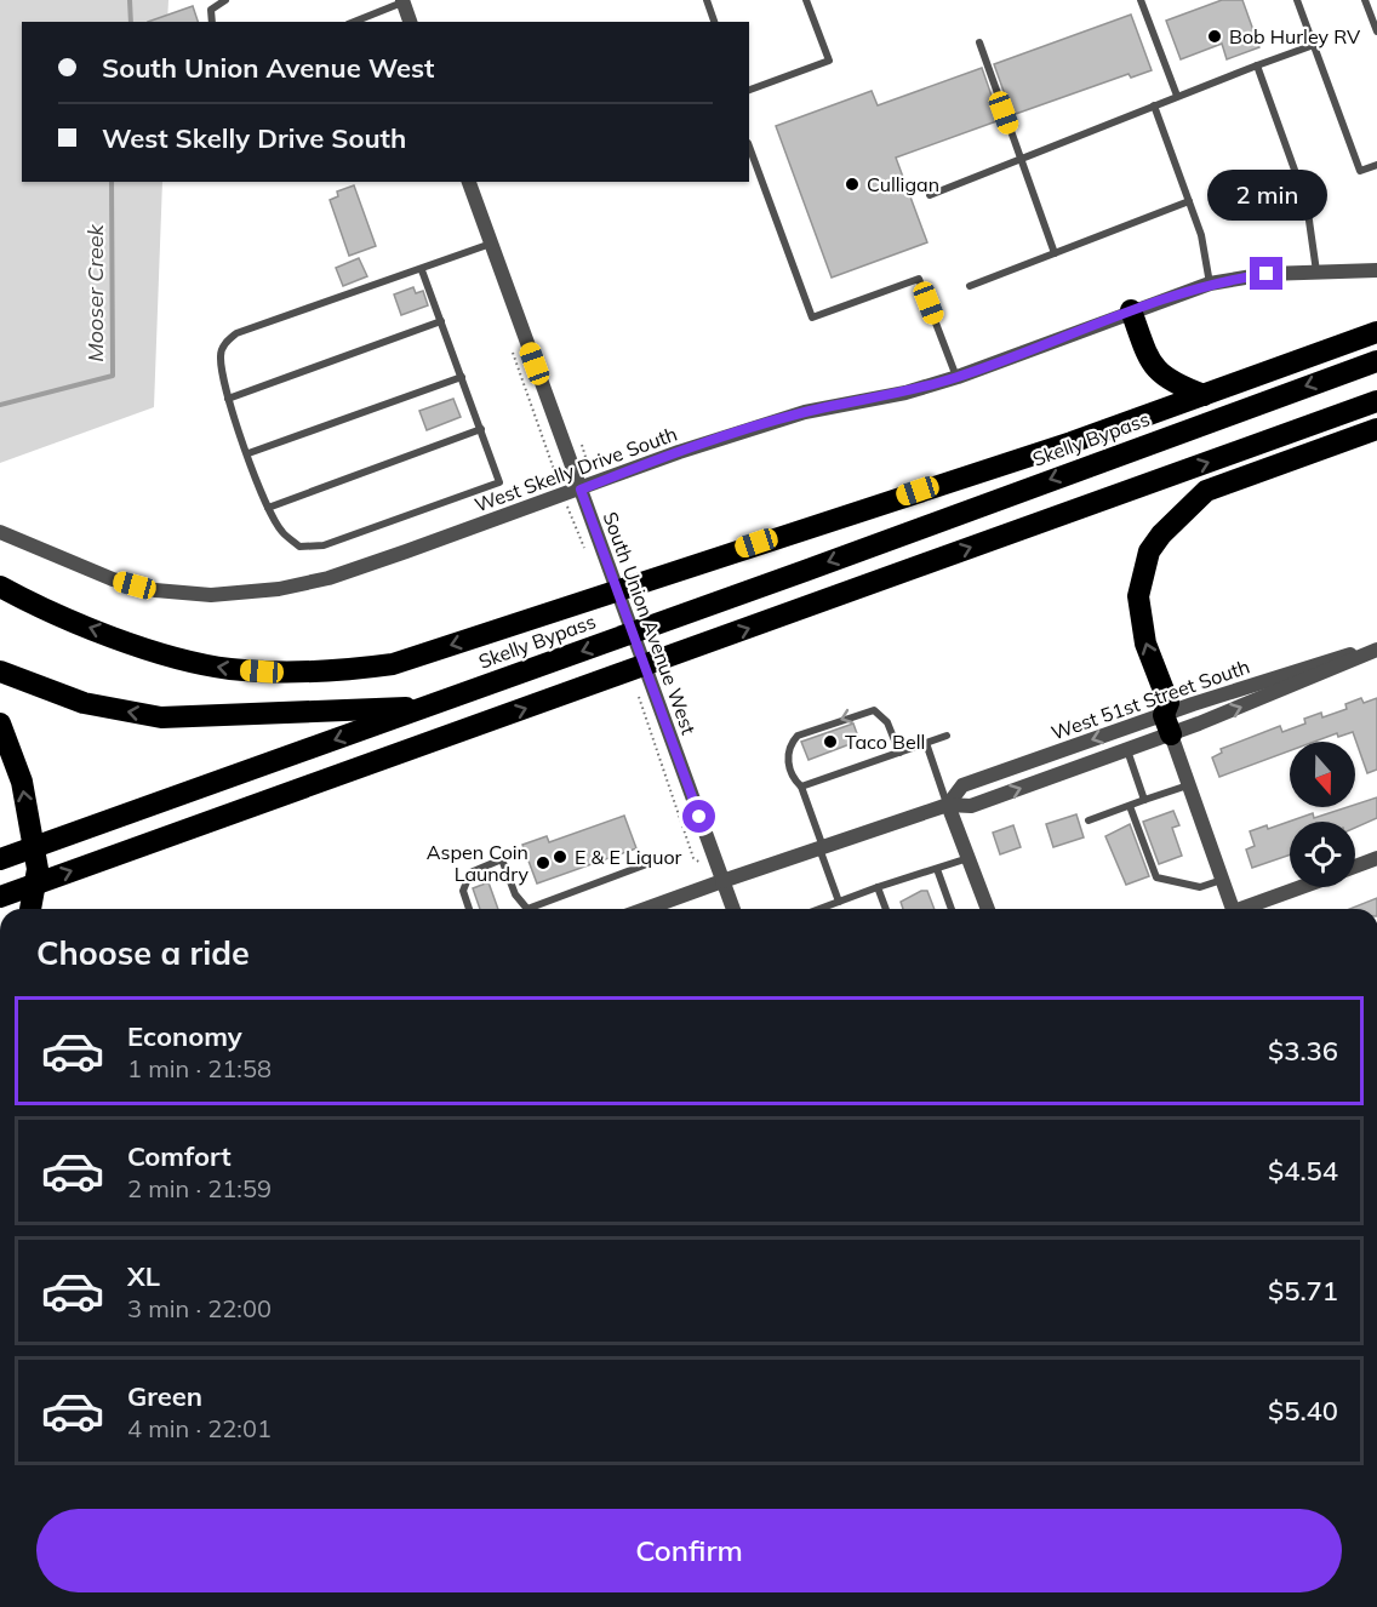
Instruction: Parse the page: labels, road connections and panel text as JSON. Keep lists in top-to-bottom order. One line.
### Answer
{"streets":{"highway":["Skelly Bypass"],"street":["West Skelly Drive South","South Union Avenue West","West 51st Street South"]},"crossings":[["West Skelly Drive South","South Union Avenue West"],["South Union Avenue West","West 51st Street South"]],"water":["Mooser Creek"],"places":["Bob Hurley RV","Culligan","Taco Bell","E & E Liquor","Aspen Coin Laundry"],"north":"bottom","page":{"banner":["South Union Avenue West","West Skelly Drive South"],"bubble":"2 min","heading":"Choose a ride","list":[{"name":"Economy","note":"1 min · 21:58","value":"$3.36"},{"name":"Comfort","note":"2 min · 21:59","value":"$4.54"},{"name":"XL","note":"3 min · 22:00","value":"$5.71"},{"name":"Green","note":"4 min · 22:01","value":"$5.40"}],"buttons":"Confirm"}}
